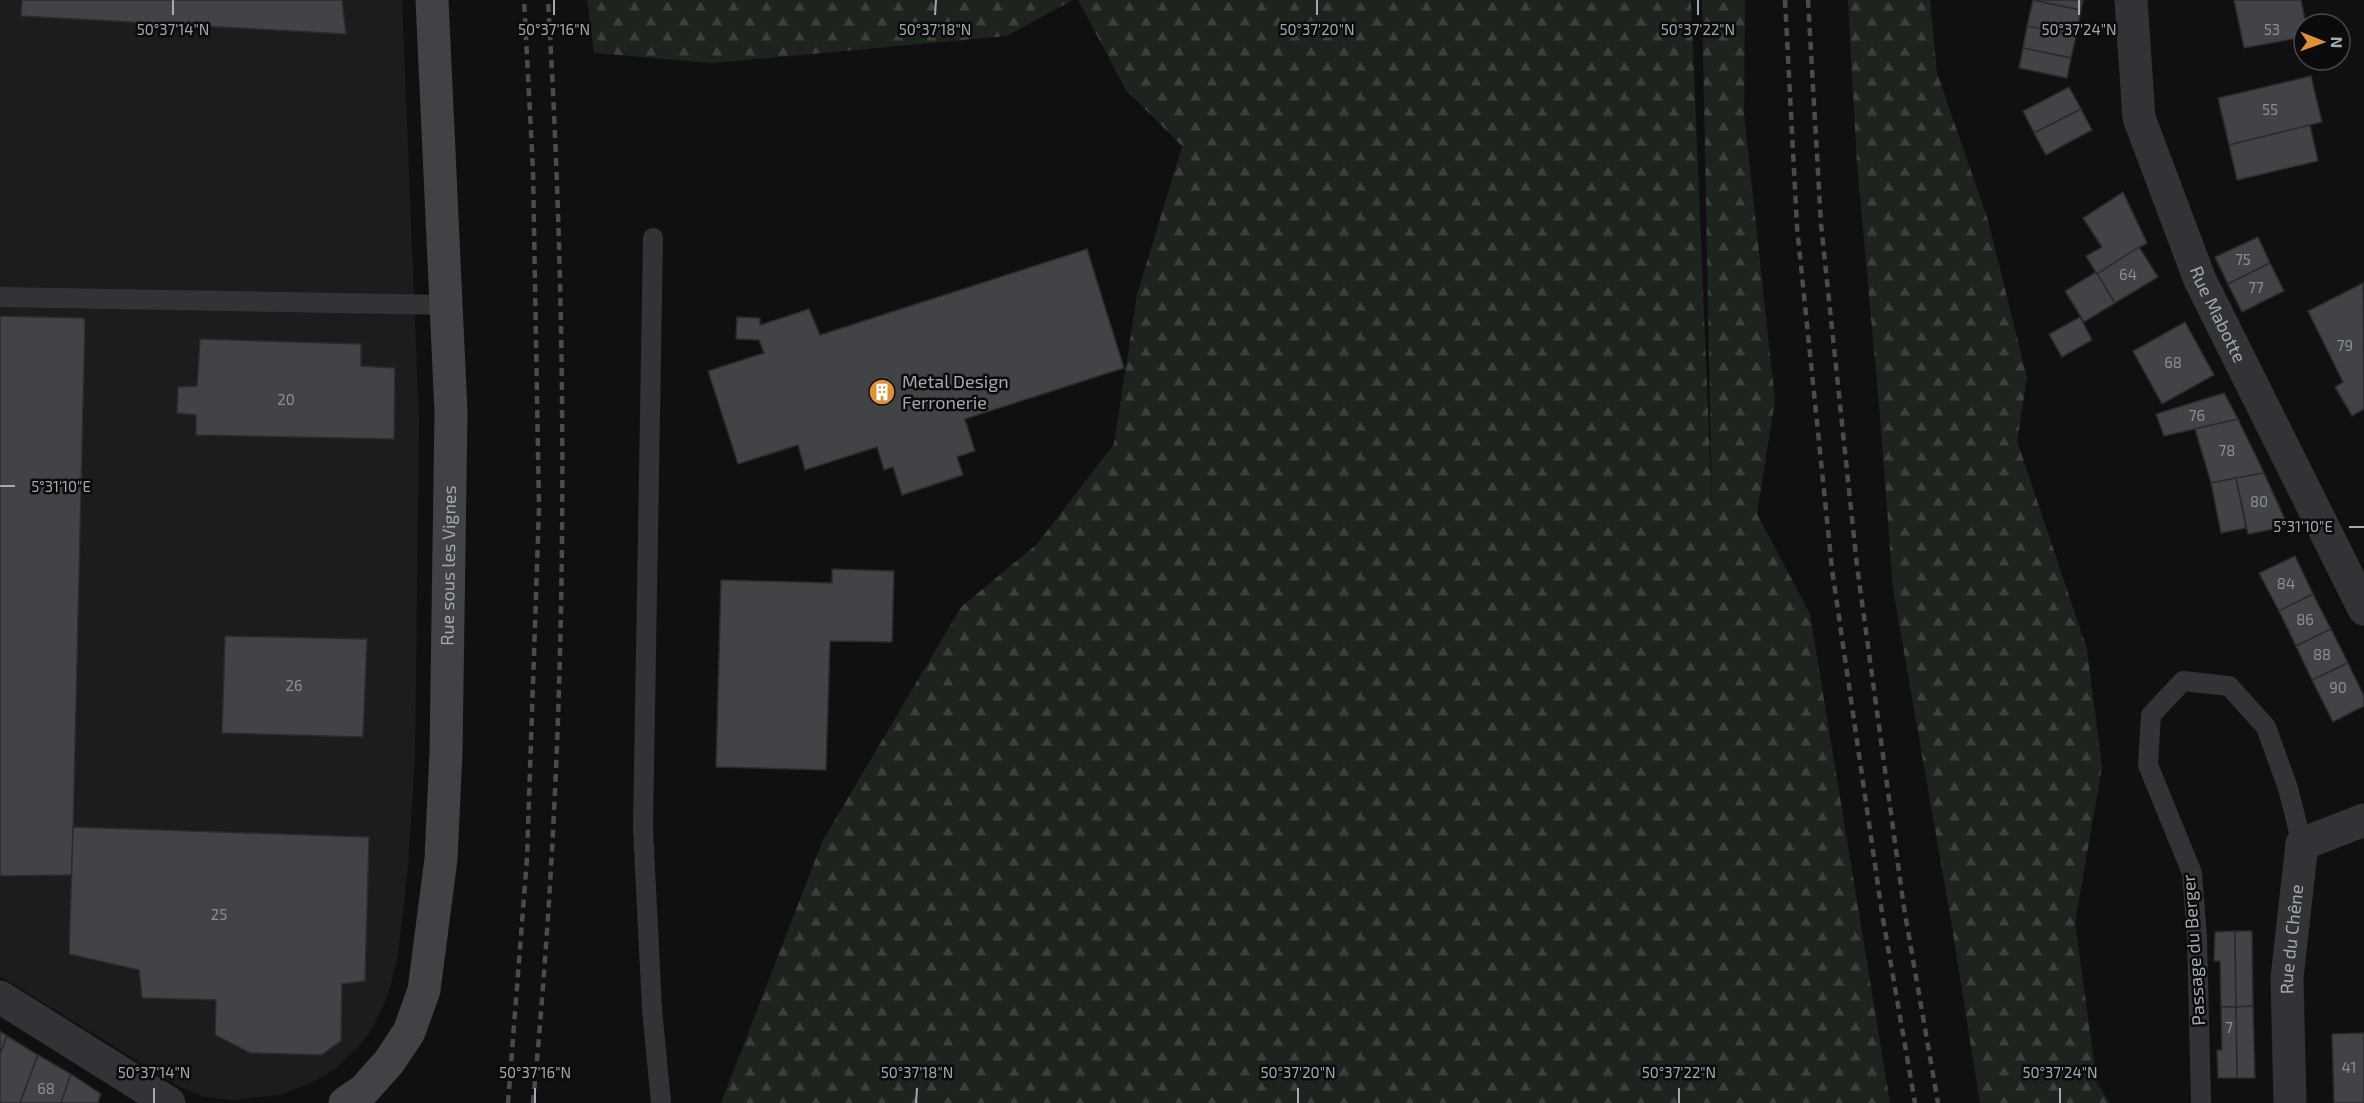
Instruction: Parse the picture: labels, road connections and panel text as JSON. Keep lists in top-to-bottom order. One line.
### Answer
{"streets":{"street":["Rue Mabotte","Rue sous les Vignes","Rue du Chêne"],"lane":["Passage du Berger"]},"crossings":[["Rue du Chêne","Passage du Berger"]],"places":{"building":["Metal Design Ferronerie"]},"house_numbers":["53","55","75","64","77","79","68","20","76","78","80","84","86","88","26","90","25","7","41","68"],"north":"right","coordinates":["50°37'18\"N","50°37'14\"N","50°37'16\"N","50°37'20\"N","50°37'22\"N","50°37'24\"N","5°31'10\"E"]}
